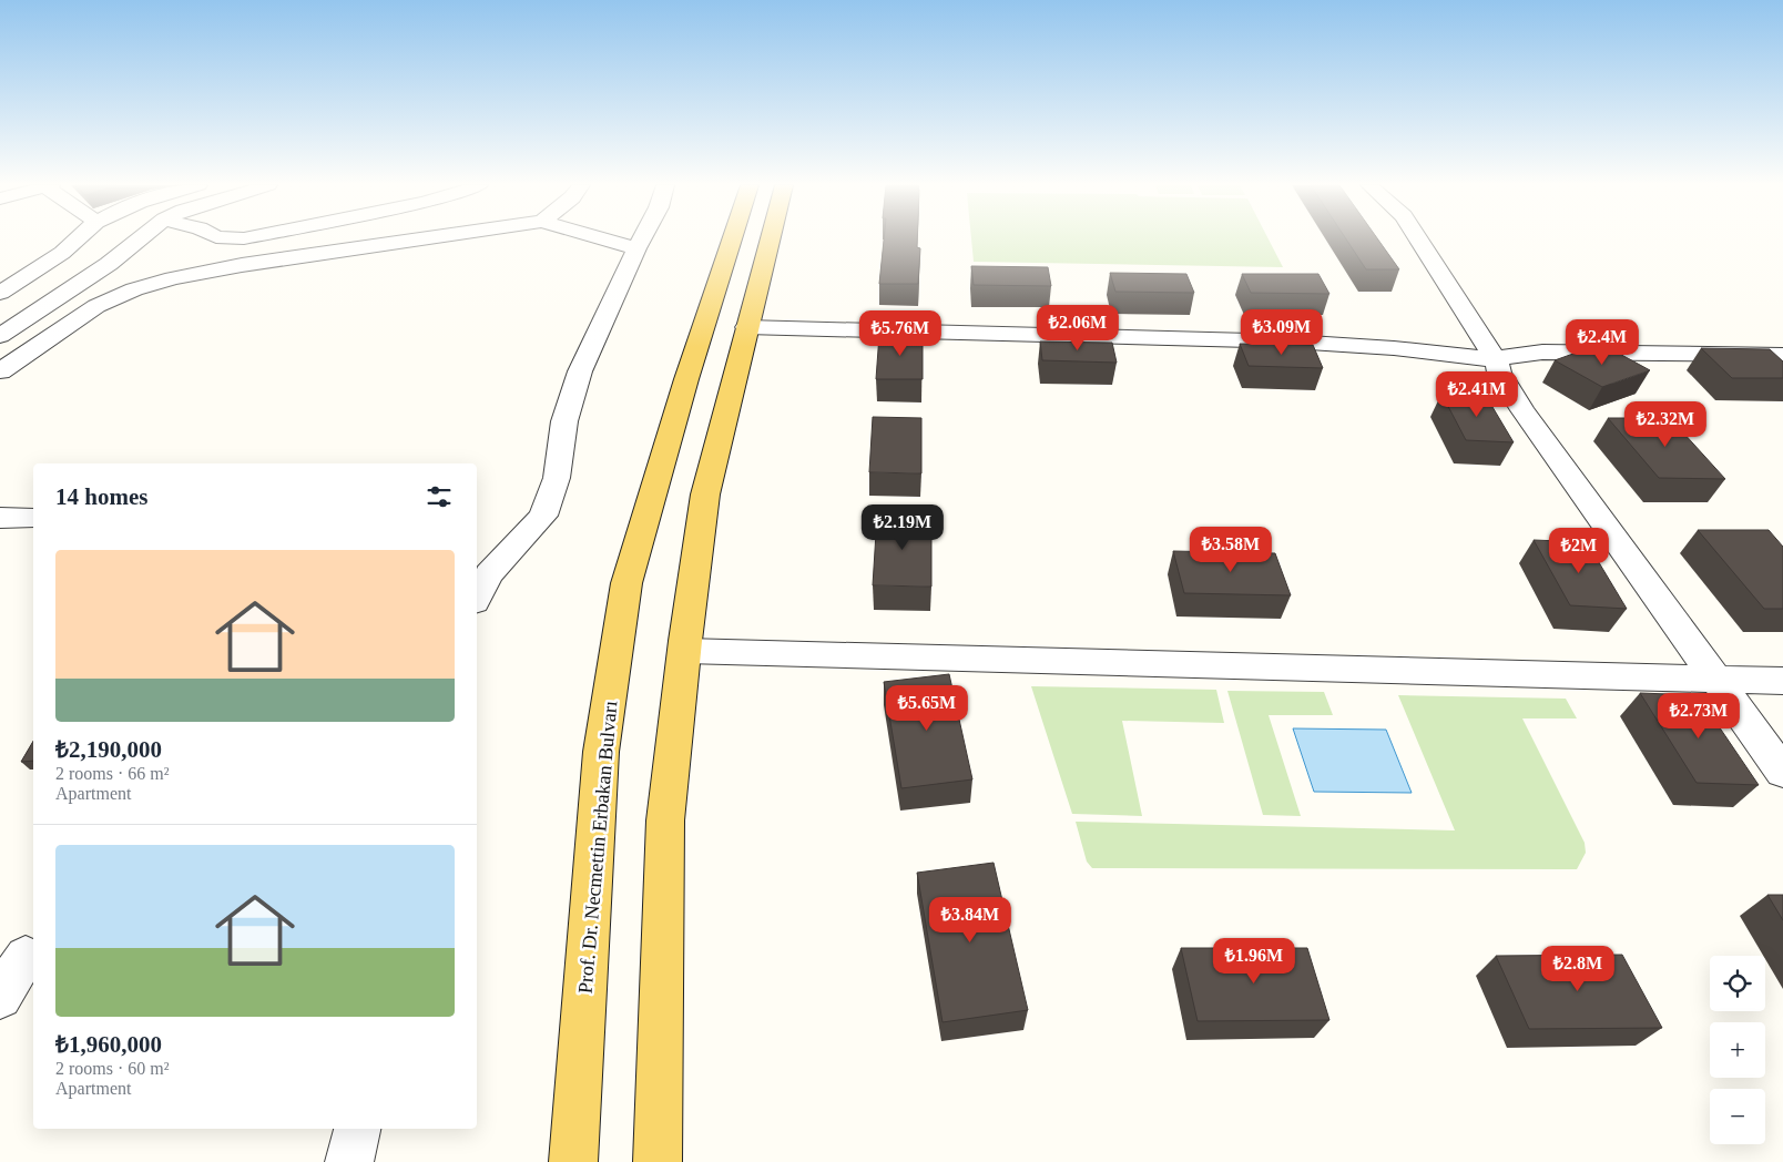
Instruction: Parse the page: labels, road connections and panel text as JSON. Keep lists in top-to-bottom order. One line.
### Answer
{"streets":{"main road":["Prof. Dr. Necmettin Erbakan Bulvarı"]},"page":{"price":["₺2.06M","₺3.09M","₺5.76M","₺2.4M","₺2.41M","₺2.32M","₺2.19M","₺3.58M","₺2M","₺5.65M","₺2.73M","₺3.84M","₺1.96M","₺2.8M"],"heading":"14 homes","list":[{"name":"₺2,190,000","note":"2 rooms · 66 m² · Apartment"},{"name":"₺1,960,000","note":"2 rooms · 60 m² · Apartment"}],"map_buttons":["+","−"]}}
